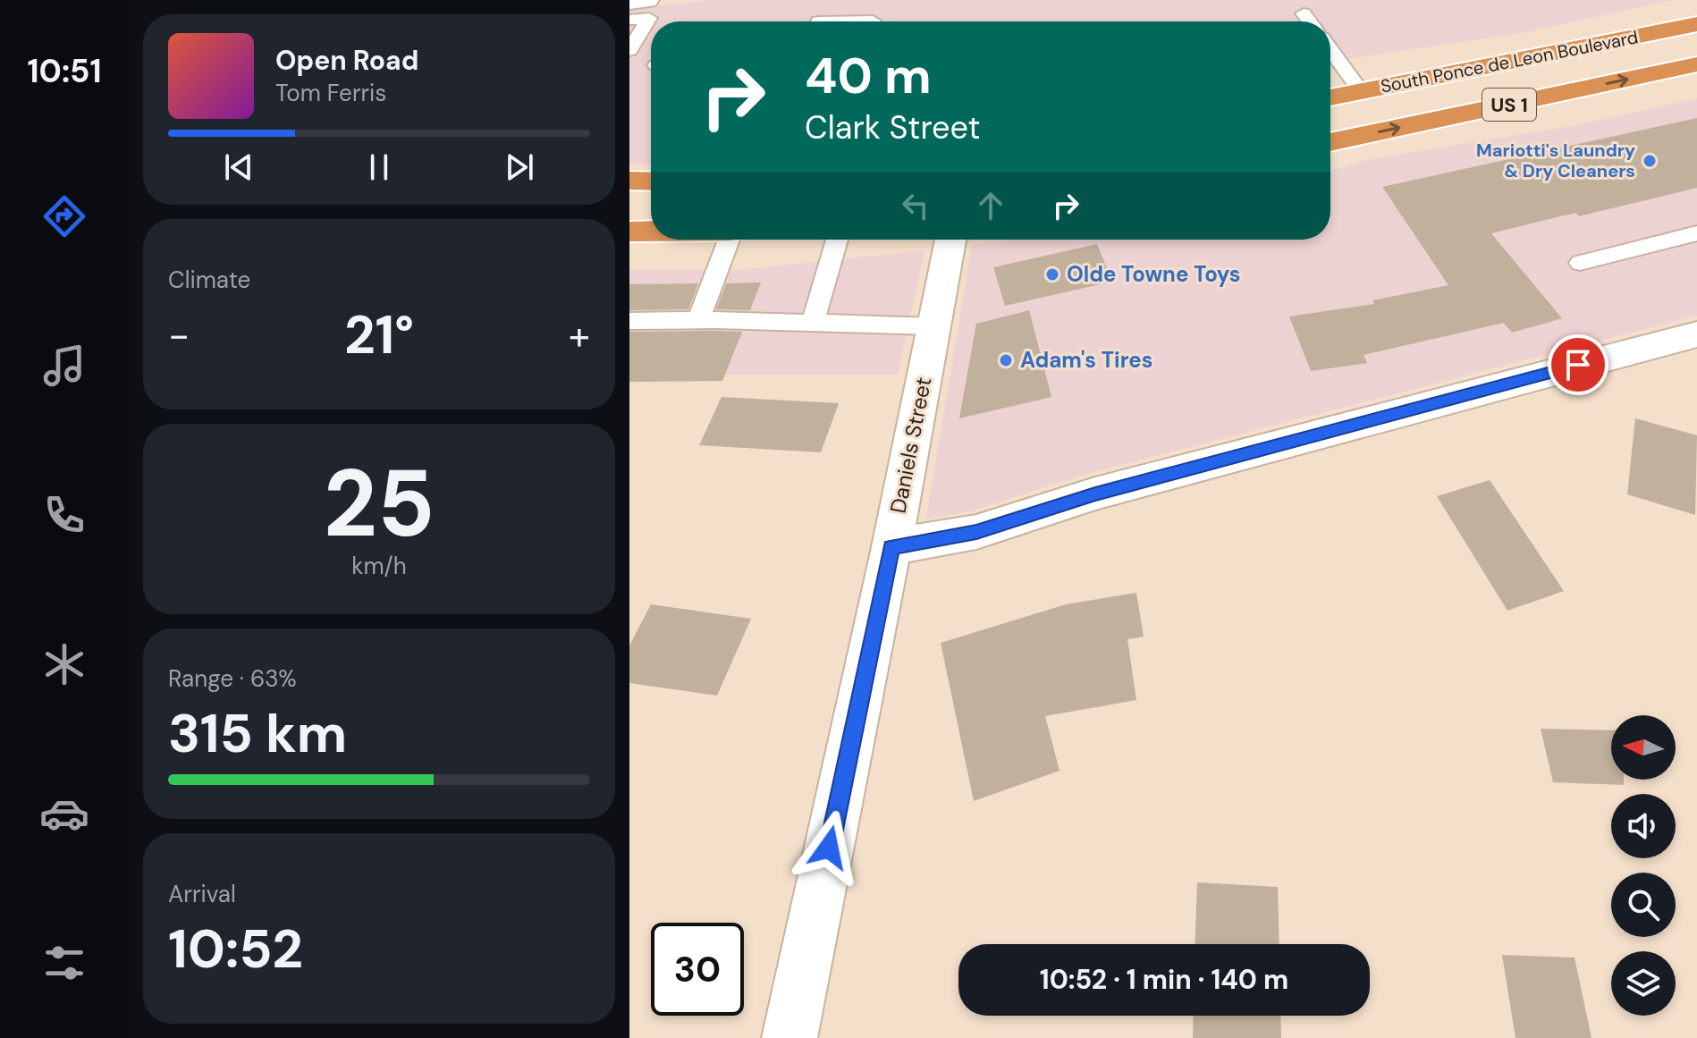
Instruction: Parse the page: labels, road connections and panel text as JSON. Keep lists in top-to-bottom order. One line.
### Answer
{"streets":{"highway":["South Ponce de Leon Boulevard","US 1"],"street":["Daniels Street"]},"places":["Mariotti's Laundry & Dry Cleaners","Olde Towne Toys","Adam's Tires"],"north":"left","page":{"tabs":"10:51","turn":["40 m","Clark Street"],"song":["Open Road","Tom Ferris"],"tile":["Climate",["25","km/h"],["Range · 63%","315 km"],["Arrival","10:52"]],"heat":["−","21°","+"],"limit":"30","trip":"10:52 · 1 min · 140 m"}}
